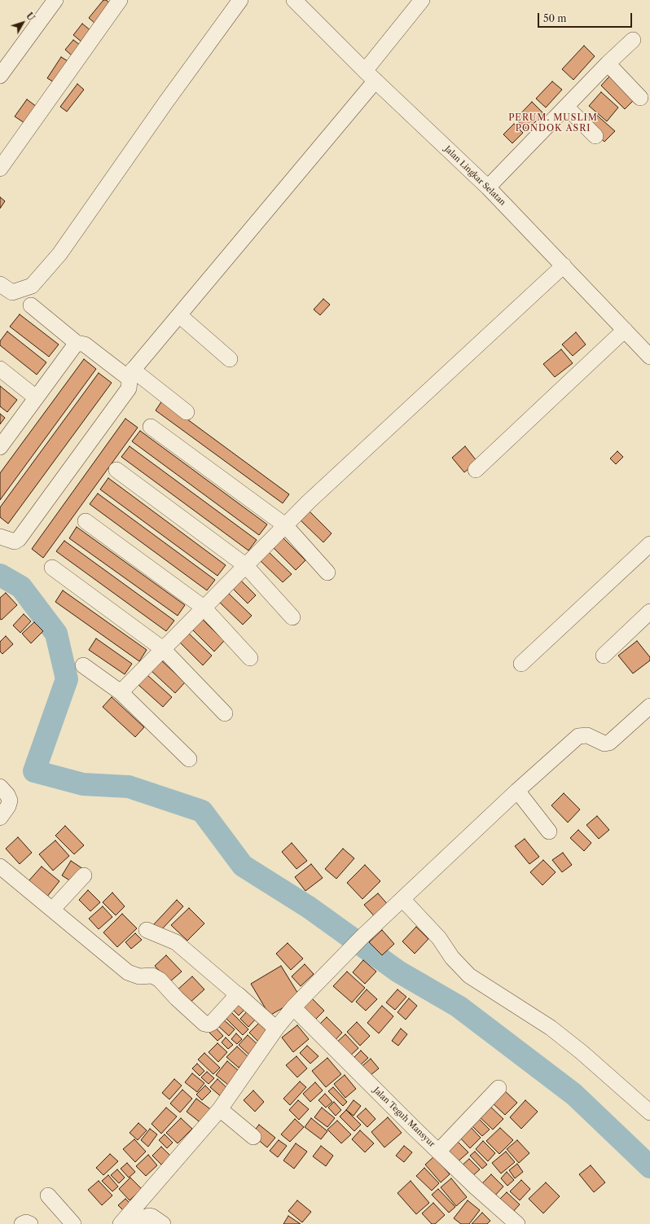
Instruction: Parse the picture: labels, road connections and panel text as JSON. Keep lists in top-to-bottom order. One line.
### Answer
{"streets":{"street":["Jalan Lingkar Selatan","Jalan Teguh Mansyur"]},"districts":["PERUM. MUSLIM PONDOK ASRI"],"scale_bar":"50 m","north":"top right"}
